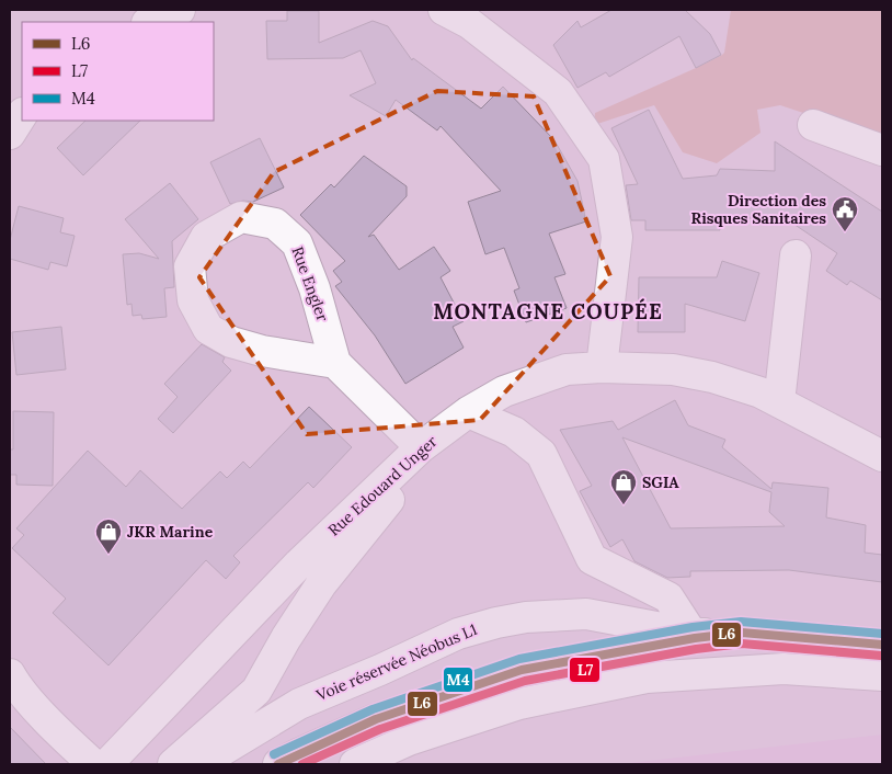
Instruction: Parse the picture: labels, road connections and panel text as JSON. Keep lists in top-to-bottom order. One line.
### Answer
{"streets":{"main road":["Rue Engler","Rue Edouard Unger","Voie réservée Néobus L1"]},"districts":["MONTAGNE COUPÉE"],"places":{"public building":["Direction des Risques Sanitaires"],"shop":["SGIA","JKR Marine"]},"lines":["transit line M4","transit line L6","transit line L7"],"legend":["L6","L7","M4"]}
